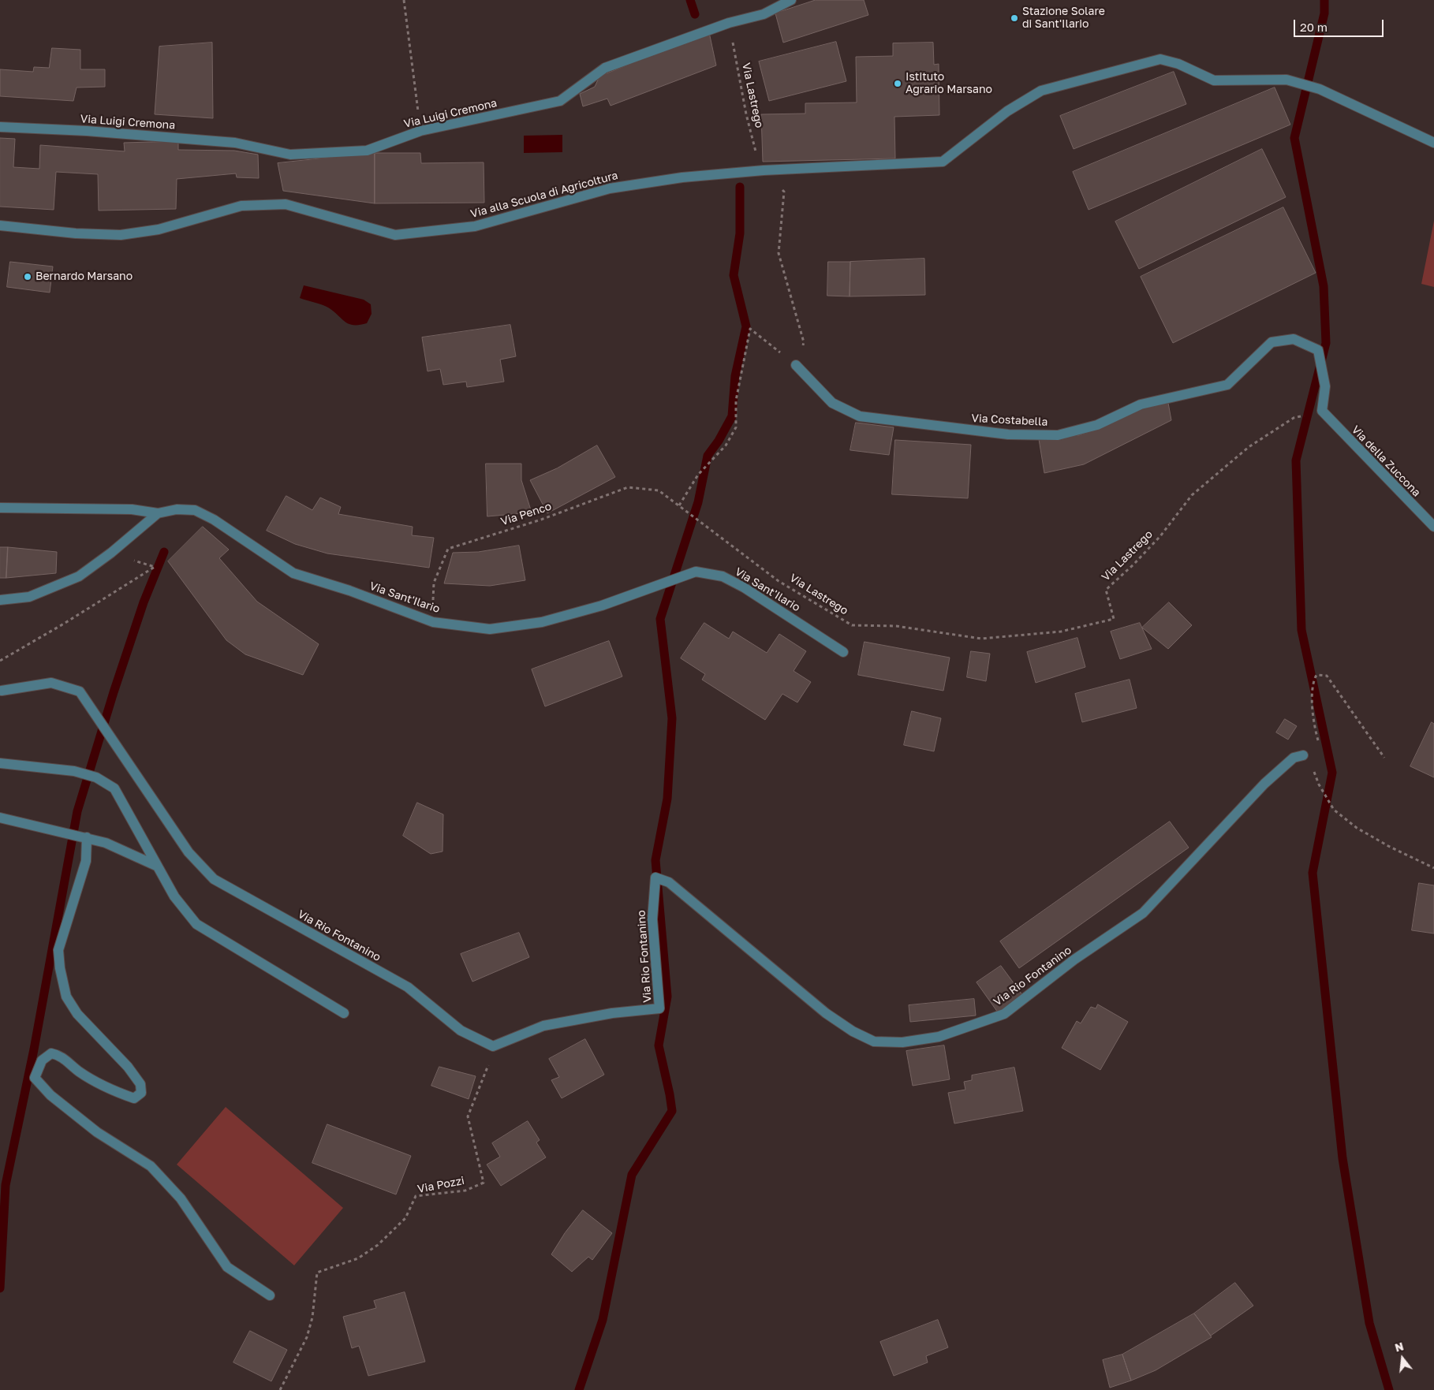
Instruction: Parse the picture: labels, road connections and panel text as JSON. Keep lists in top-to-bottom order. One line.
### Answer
{"streets":{"street":["Via Luigi Cremona","Via alla Scuola di Agricoltura","Via Costabella","Via della Zuccona","Via Sant'Ilario","Via Rio Fontanino"],"path":["Via Lastrego","Via Penco","Via Pozzi"]},"crossings":[["Via Lastrego","Via Luigi Cremona"],["Via Lastrego","Via alla Scuola di Agricoltura"],["Via Lastrego","Via Costabella"],["Via Lastrego","Via della Zuccona"],["Via Lastrego","Via Penco"],["Via Costabella","Via della Zuccona"],["Via Penco","Via Sant'Ilario"],["Via Rio Fontanino","Via Pozzi"]],"places":["Stazione Solare di Sant'Ilario","Istituto Agrario Marsano","Bernardo Marsano"],"scale_bar":"20 m","north":"top"}
